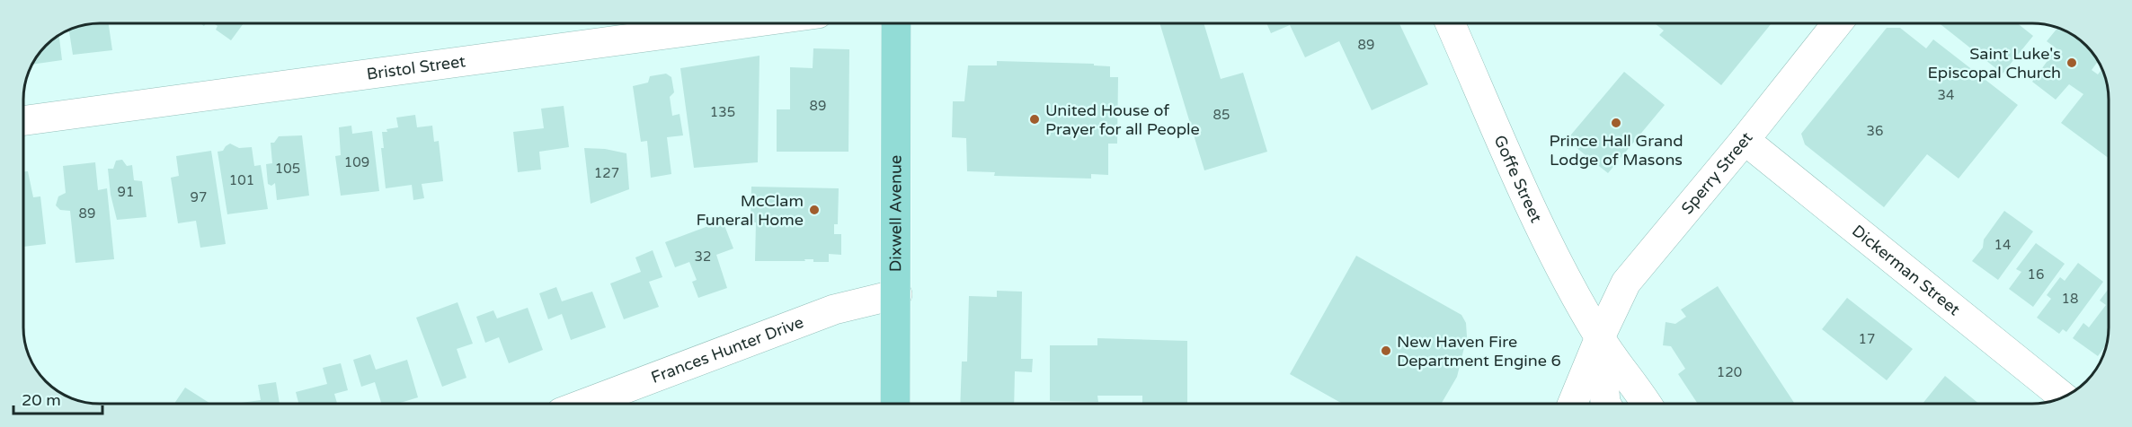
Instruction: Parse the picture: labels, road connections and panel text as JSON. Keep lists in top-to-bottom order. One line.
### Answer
{"streets":{"main road":["Dixwell Avenue"],"street":["Bristol Street","Sperry Street","Goffe Street","Dickerman Street","Frances Hunter Drive"]},"crossings":[["Sperry Street","Goffe Street"],["Sperry Street","Dickerman Street"],["Dixwell Avenue","Frances Hunter Drive"]],"places":["Saint Luke's Episcopal Church","United House of Prayer for all People","Prince Hall Grand Lodge of Masons","McClam Funeral Home","New Haven Fire Department Engine 6"],"house_numbers":["89","34","89","135","85","36","109","105","127","101","91","97","89","14","32","16","18","17","120"],"scale_bar":"20 m"}
